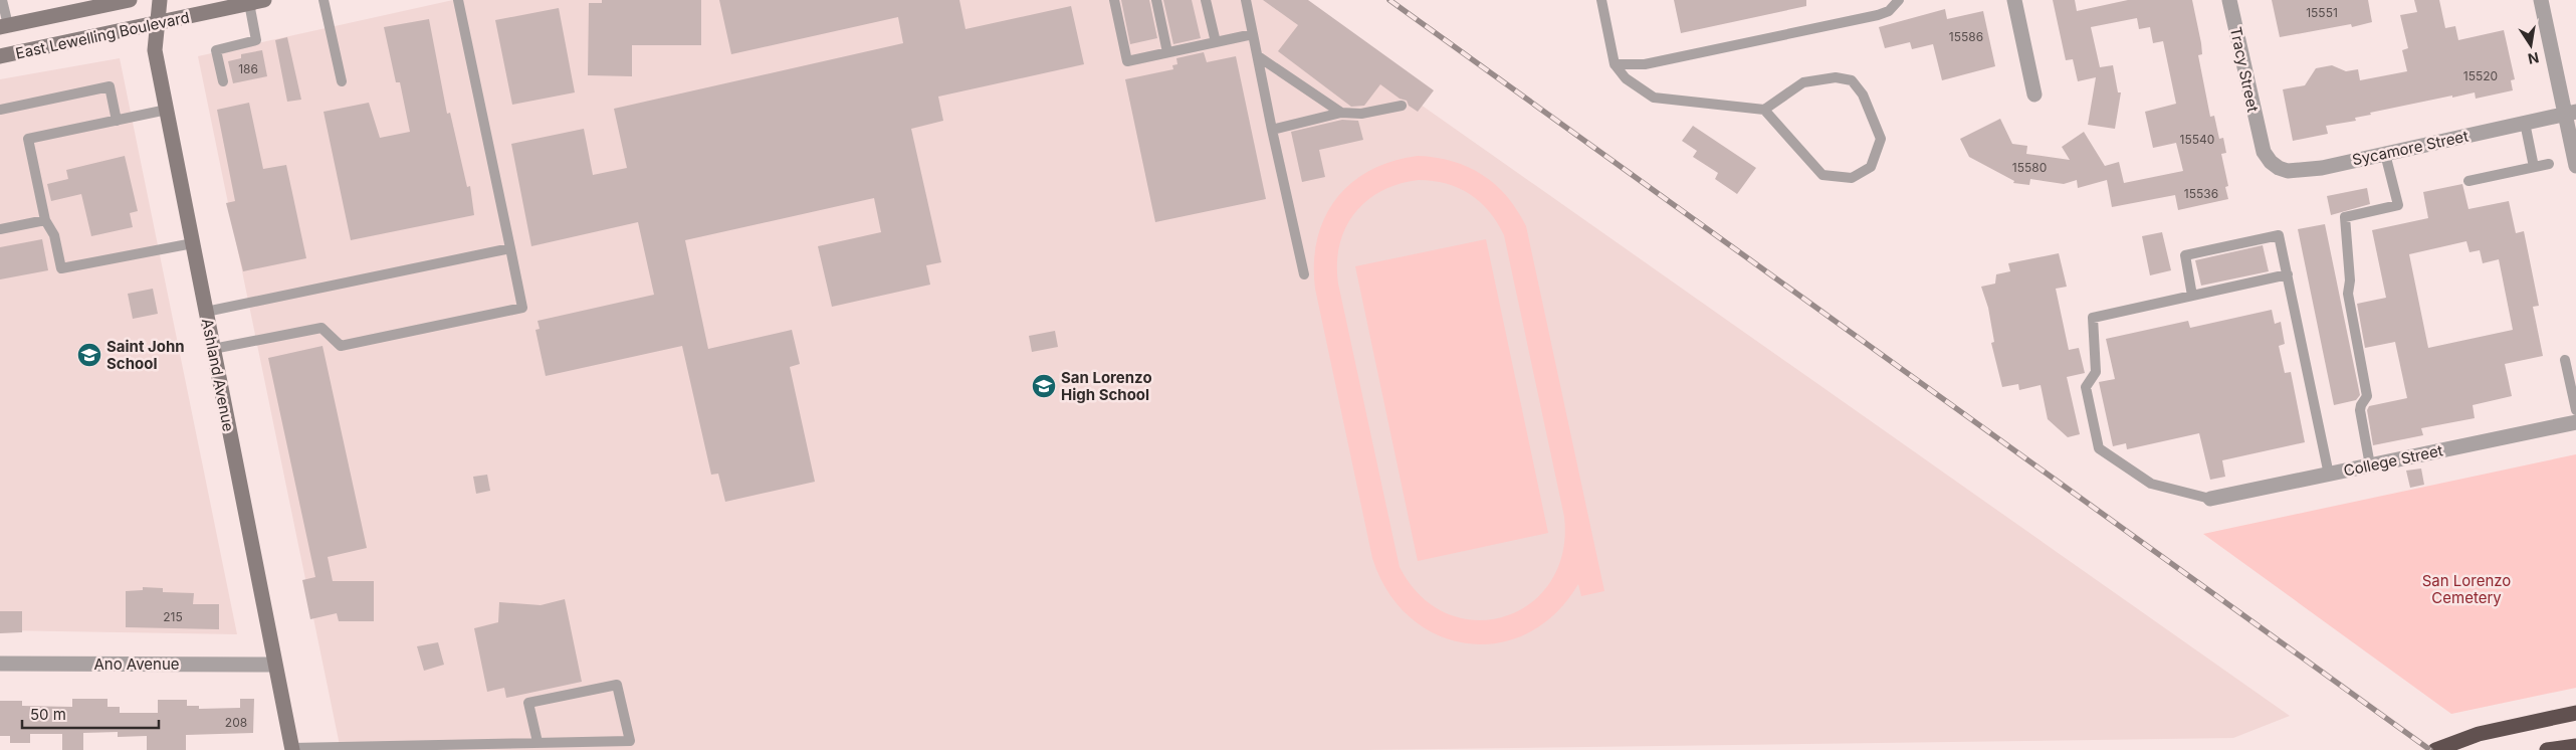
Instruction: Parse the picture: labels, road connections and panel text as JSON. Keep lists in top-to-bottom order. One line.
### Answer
{"streets":{"street":["East Lewelling Boulevard","Tracy Street","Sycamore Street","Ashland Avenue","College Street","Ano Avenue"]},"crossings":[["East Lewelling Boulevard","Ashland Avenue"],["Tracy Street","Sycamore Street"],["Ashland Avenue","Ano Avenue"]],"parks":["San Lorenzo Cemetery"],"places":{"school or university":["Saint John School","San Lorenzo High School"]},"house_numbers":["15551","15586","186","15520","15540","15580","15536","215","208"],"scale_bar":"50 m","north":"bottom"}
